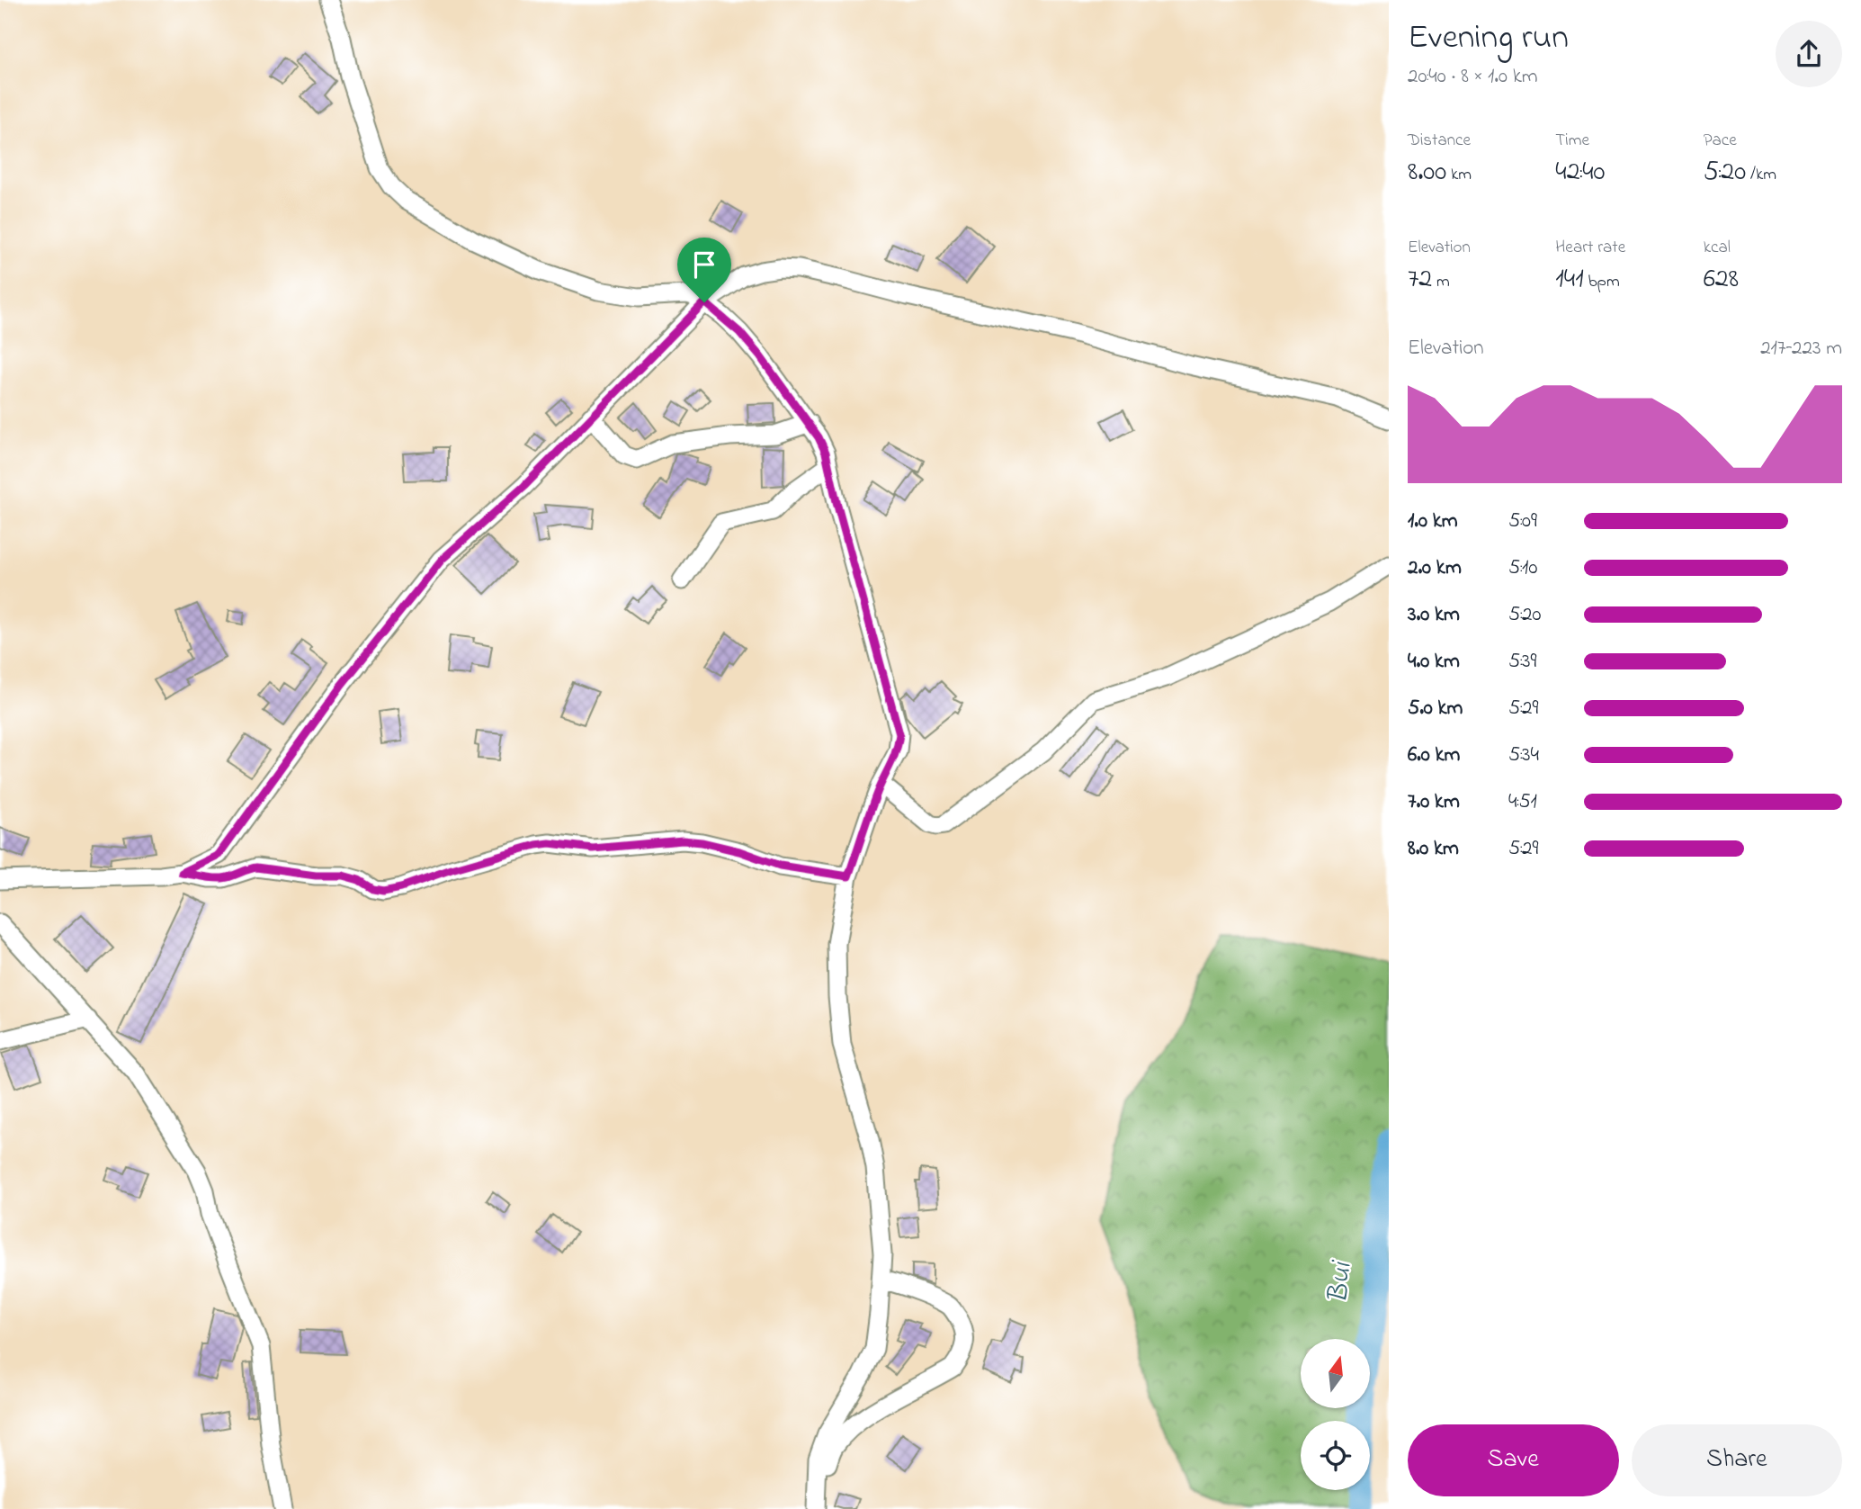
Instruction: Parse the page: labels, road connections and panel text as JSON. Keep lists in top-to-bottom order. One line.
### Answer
{"water":["Bui"],"north":"top","page":{"heading":["Evening run","20:40 · 8 × 1.0 km"],"stats":[["Distance","8.00 km"],["Time","42:40"],["Pace","5:20 /km"],["Elevation","72 m"],["Heart rate","141 bpm"],["kcal","628"]],"chart":["Elevation","217–223 m"],"list":[{"name":"1.0 km","note":"5:09"},{"name":"2.0 km","note":"5:10"},{"name":"3.0 km","note":"5:20"},{"name":"4.0 km","note":"5:39"},{"name":"5.0 km","note":"5:29"},{"name":"6.0 km","note":"5:34"},{"name":"7.0 km","note":"4:51"},{"name":"8.0 km","note":"5:29"}],"buttons":["Save","Share"]}}
